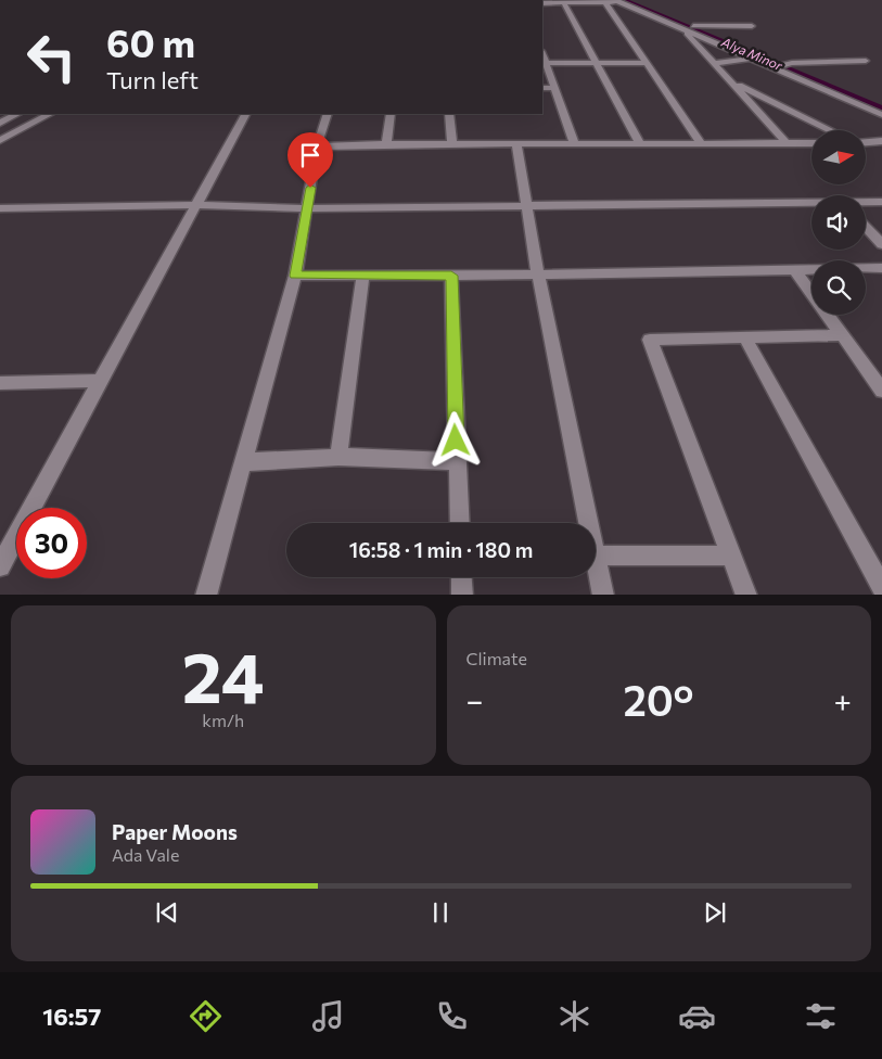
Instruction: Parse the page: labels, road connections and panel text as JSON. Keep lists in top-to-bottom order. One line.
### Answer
{"water":["Alya Minor"],"north":"right","page":{"turn":["60 m","Turn left"],"limit":"30","trip":"16:58 · 1 min · 180 m","tile":[["24","km/h"],"Climate"],"heat":["−","20°","+"],"song":["Paper Moons","Ada Vale"],"tabs":"16:57"}}
